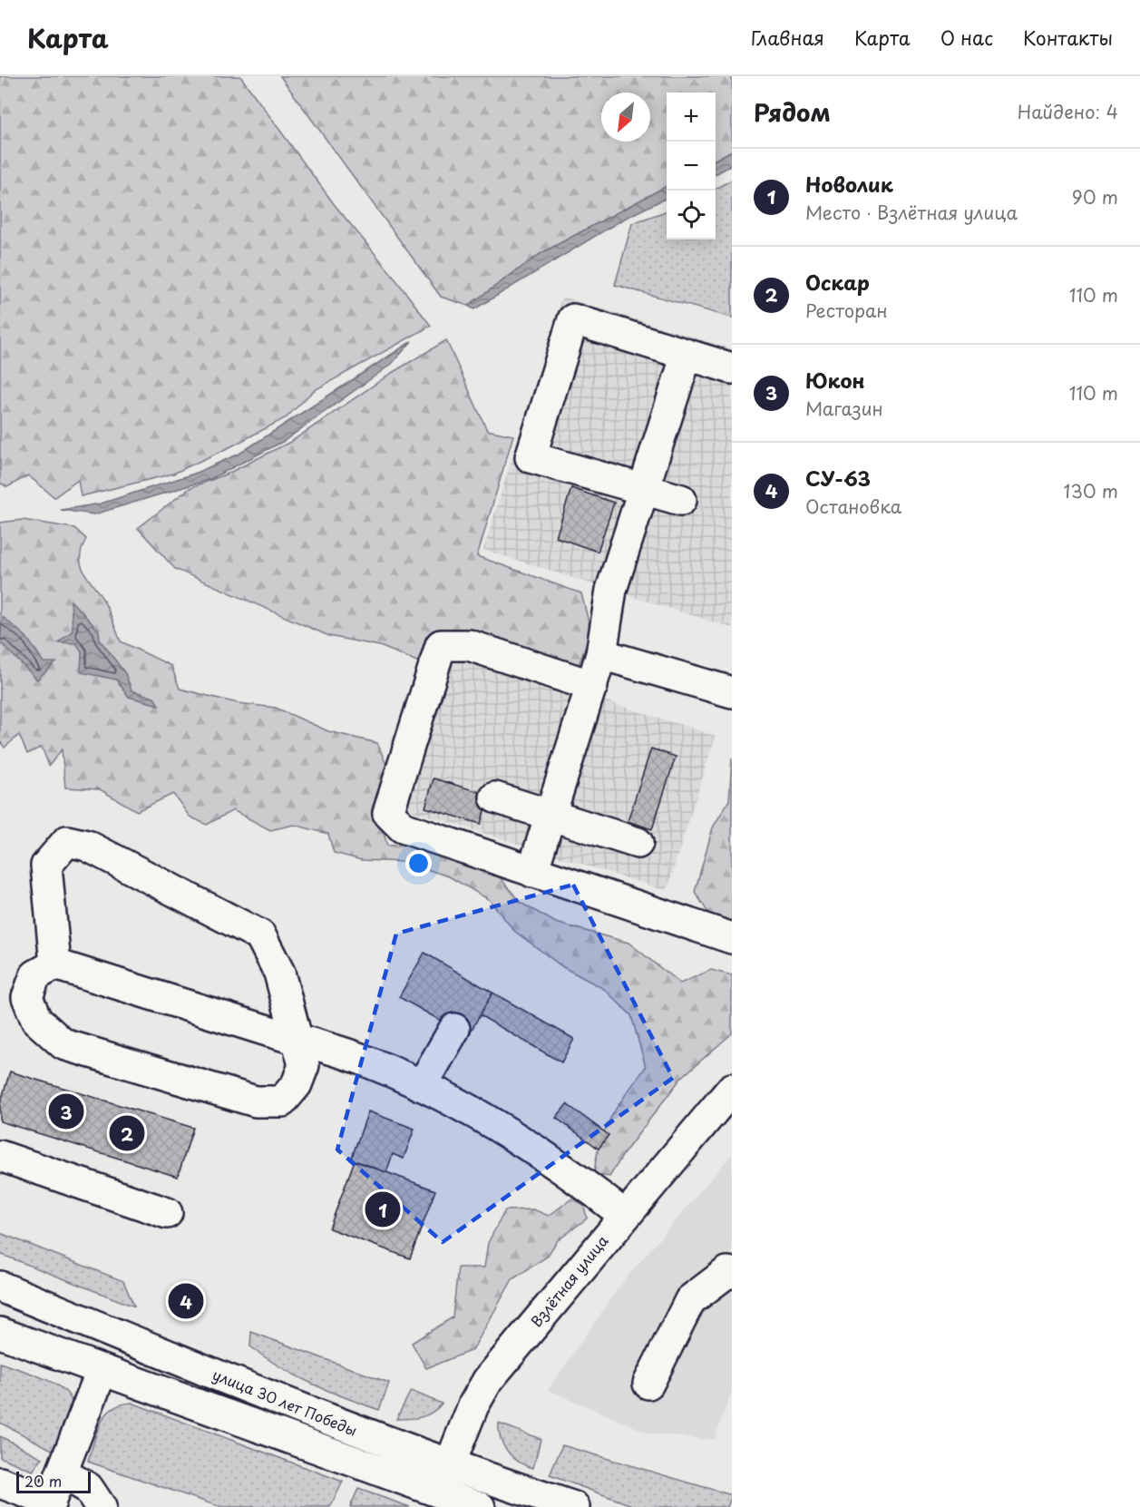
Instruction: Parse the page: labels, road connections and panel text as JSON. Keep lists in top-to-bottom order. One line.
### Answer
{"streets":{"main road":["Взлётная улица","улица 30 лет Победы"]},"crossings":[["Взлётная улица","улица 30 лет Победы"]],"scale_bar":"20 m","north":"bottom left","page":{"header":"Карта","nav":["Главная","Карта","О нас","Контакты"],"heading":["Рядом","Найдено: 4"],"map_buttons":["+","−"],"list":[{"mark":"1","name":"Новолик","note":"Место · Взлётная улица","value":"90 m"},{"mark":"2","name":"Оскар","note":"Ресторан","value":"110 m"},{"mark":"3","name":"Юкон","note":"Магазин","value":"110 m"},{"mark":"4","name":"СУ-63","note":"Остановка","value":"130 m"}],"pins":["3","2","1","4"],"scale":"20 m"}}
